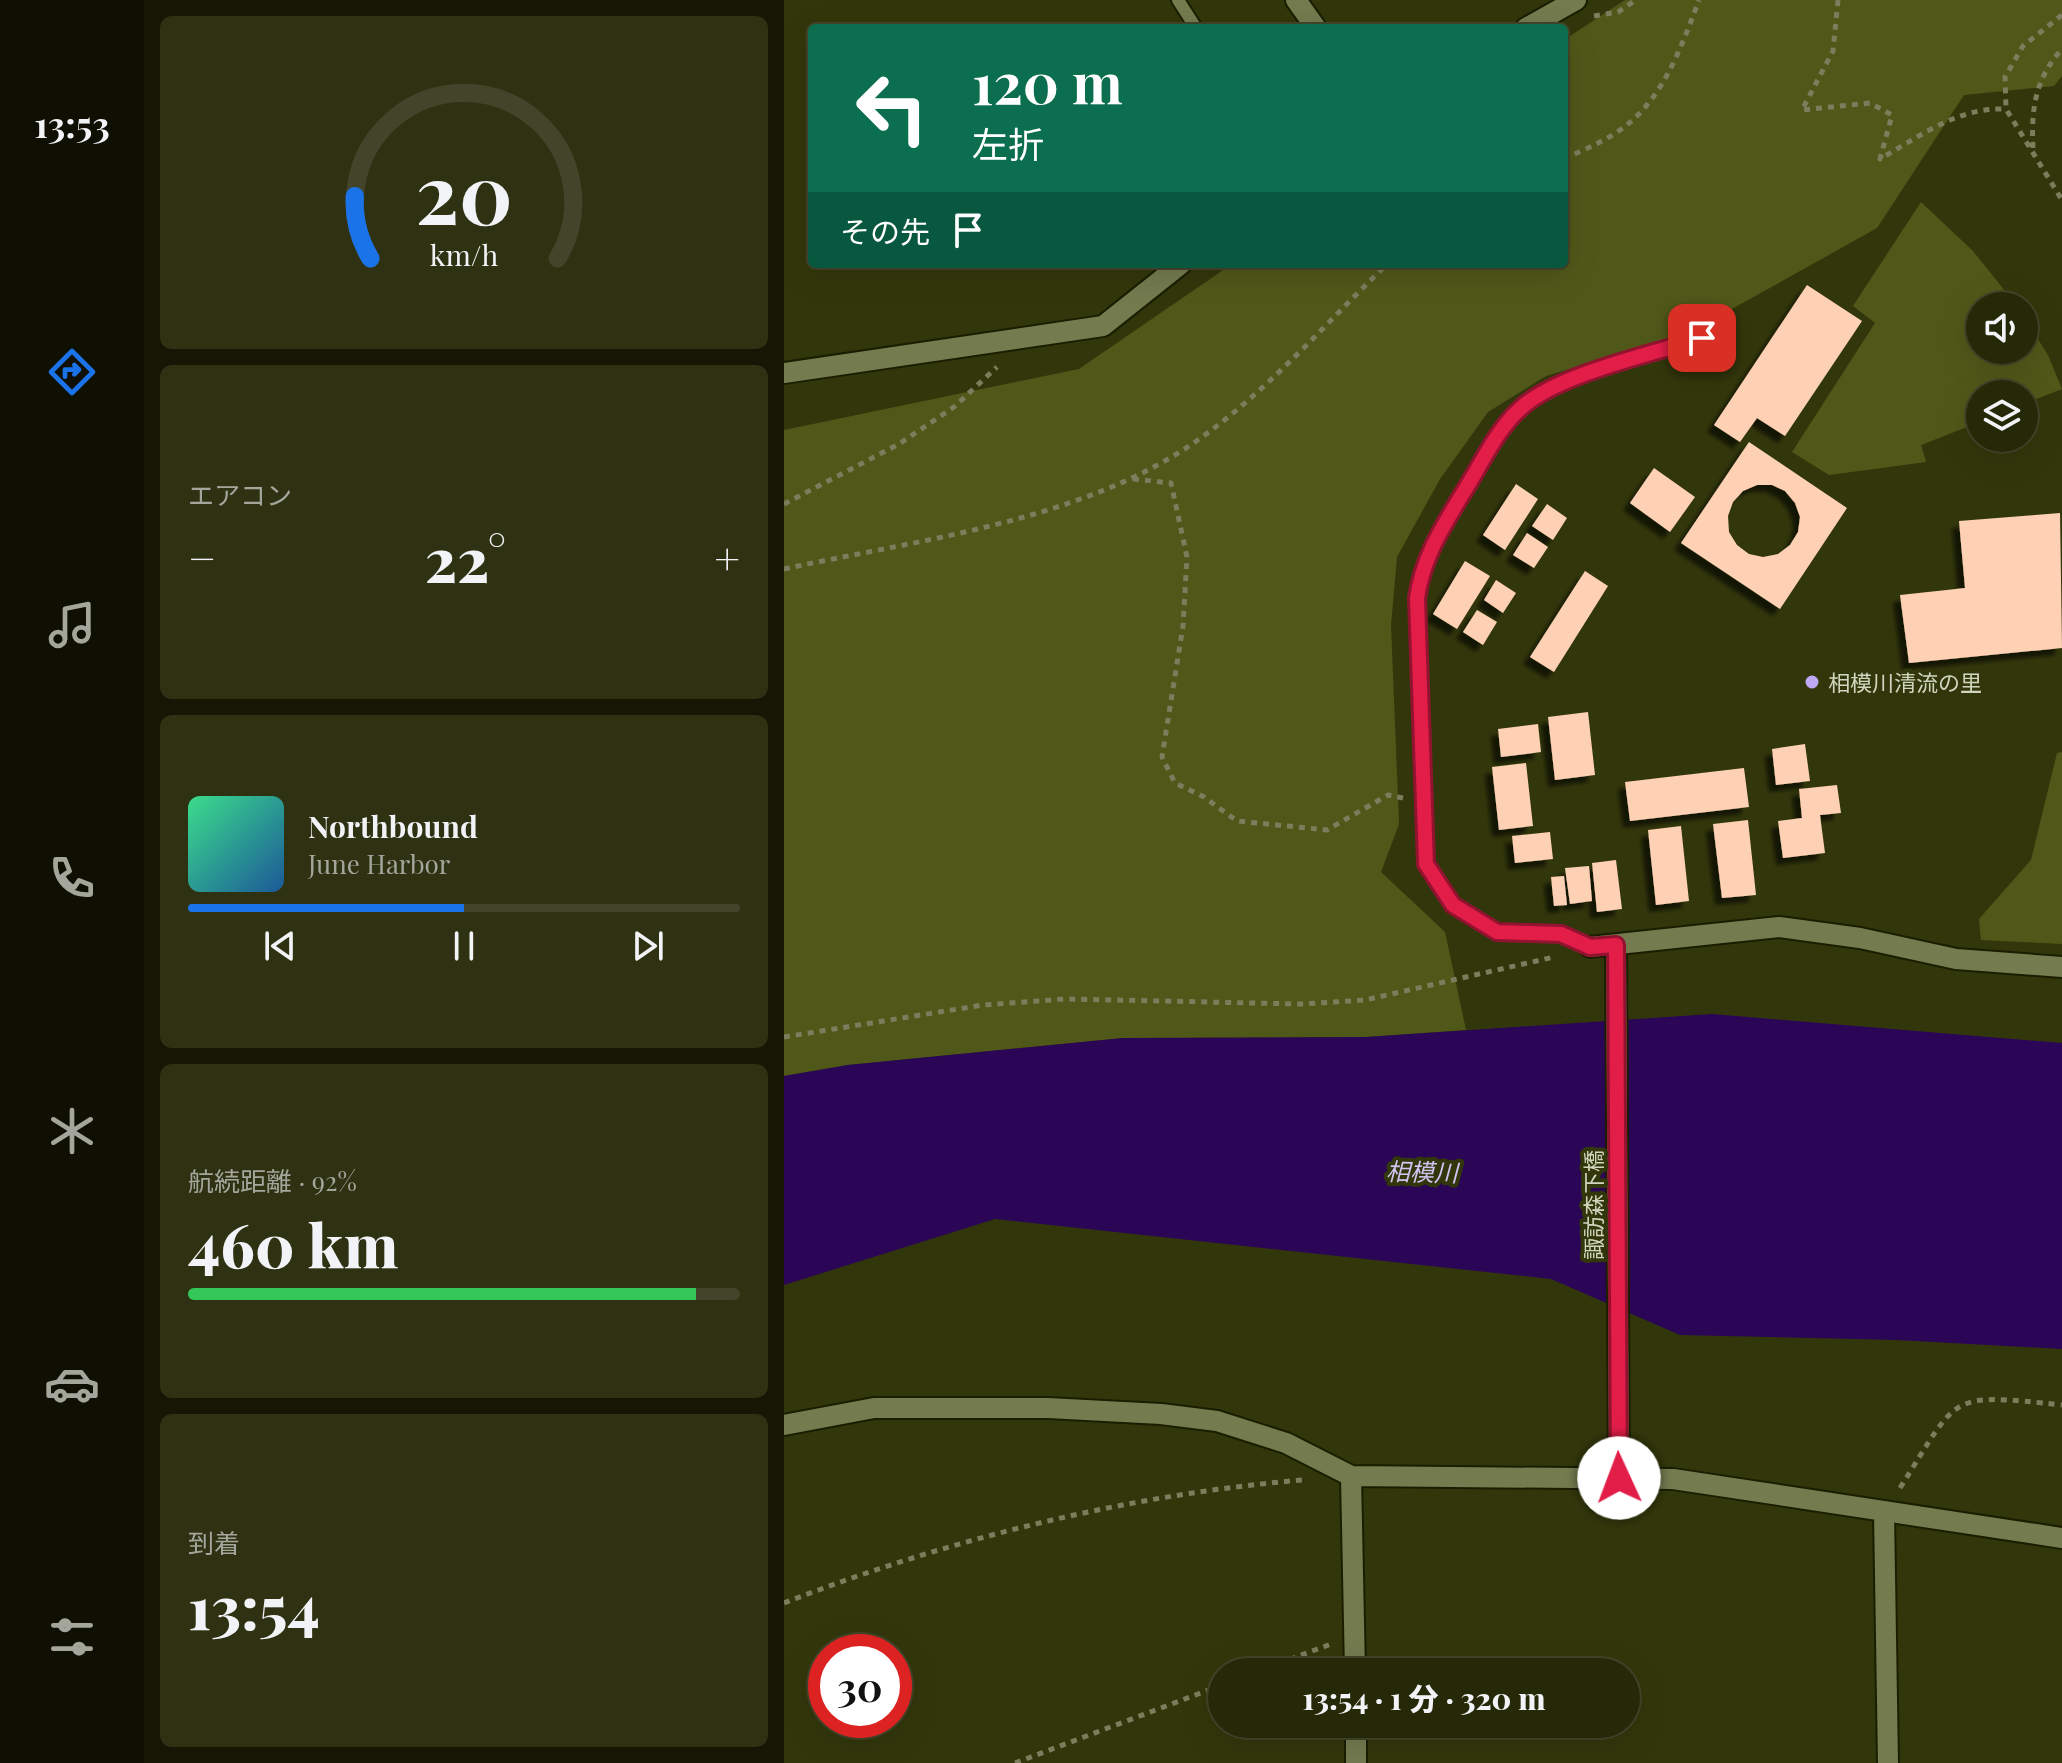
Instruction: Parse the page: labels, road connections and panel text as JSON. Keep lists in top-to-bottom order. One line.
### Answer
{"streets":{"street":["諏訪森下橋"]},"water":["相模川"],"places":["相模川清流の里"],"page":{"tabs":"13:53","turn":["120 m","左折"],"then":"その先","tile":["エアコン",["航続距離 · 92%","460 km"],["到着","13:54"]],"heat":["−","22°","+"],"song":["Northbound","June Harbor"],"limit":"30","trip":"13:54 · 1 分 · 320 m","gauge":["20","km/h"]}}
